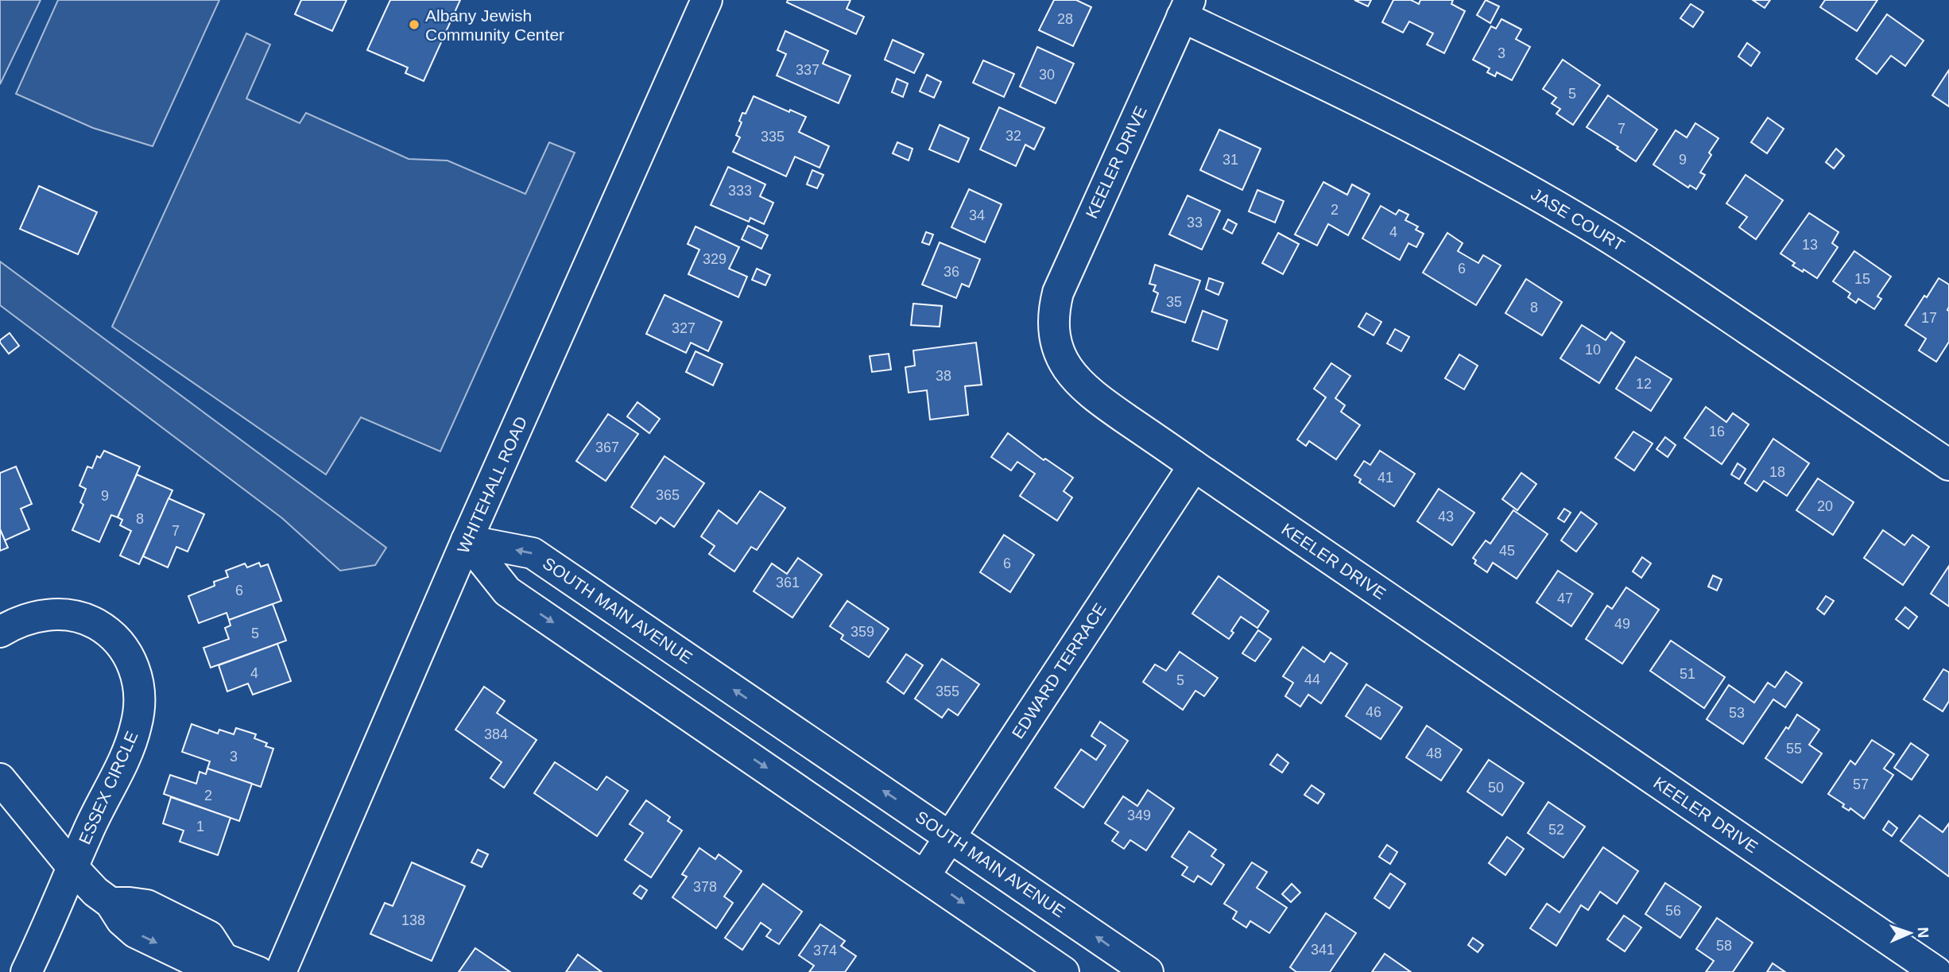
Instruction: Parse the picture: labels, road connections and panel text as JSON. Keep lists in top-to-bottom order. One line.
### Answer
{"streets":{"street":["KEELER DRIVE","JASE COURT","WHITEHALL ROAD","SOUTH MAIN AVENUE","EDWARD TERRACE","ESSEX CIRCLE"]},"crossings":[["KEELER DRIVE","JASE COURT"],["KEELER DRIVE","EDWARD TERRACE"],["WHITEHALL ROAD","SOUTH MAIN AVENUE"],["SOUTH MAIN AVENUE","EDWARD TERRACE"]],"places":["Albany Jewish Community Center"],"house_numbers":["28","3","337","30","5","7","32","335","31","9","333","2","34","33","4","13","329","6","36","15","35","8","17","327","10","38","12","16","367","18","41","365","9","20","43","8","7","45","6","361","6","47","49","359","5","4","51","44","5","355","46","53","384","55","48","3","57","50","2","349","1","52","378","56","138","58","341","374"],"north":"right"}
